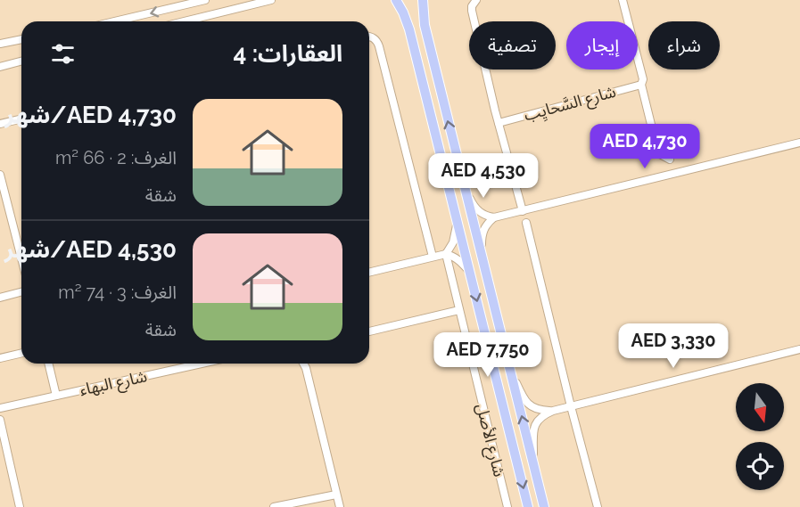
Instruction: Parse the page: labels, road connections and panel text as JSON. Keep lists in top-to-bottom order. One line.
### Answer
{"streets":{"street":["شارع السَّحايِب","شارع البهاء","شارع الأصل"]},"north":"bottom","page":{"chip":["شراء","إيجار","تصفية"],"heading":"العقارات: 4","list":[{"name":"AED 4,730/شهر","note":"الغرف: 2 · 66 m² · شقة"},{"name":"AED 4,530/شهر","note":"الغرف: 3 · 74 m² · شقة"}],"price":["AED 4,730","AED 4,530","AED 3,330","AED 7,750"]}}
